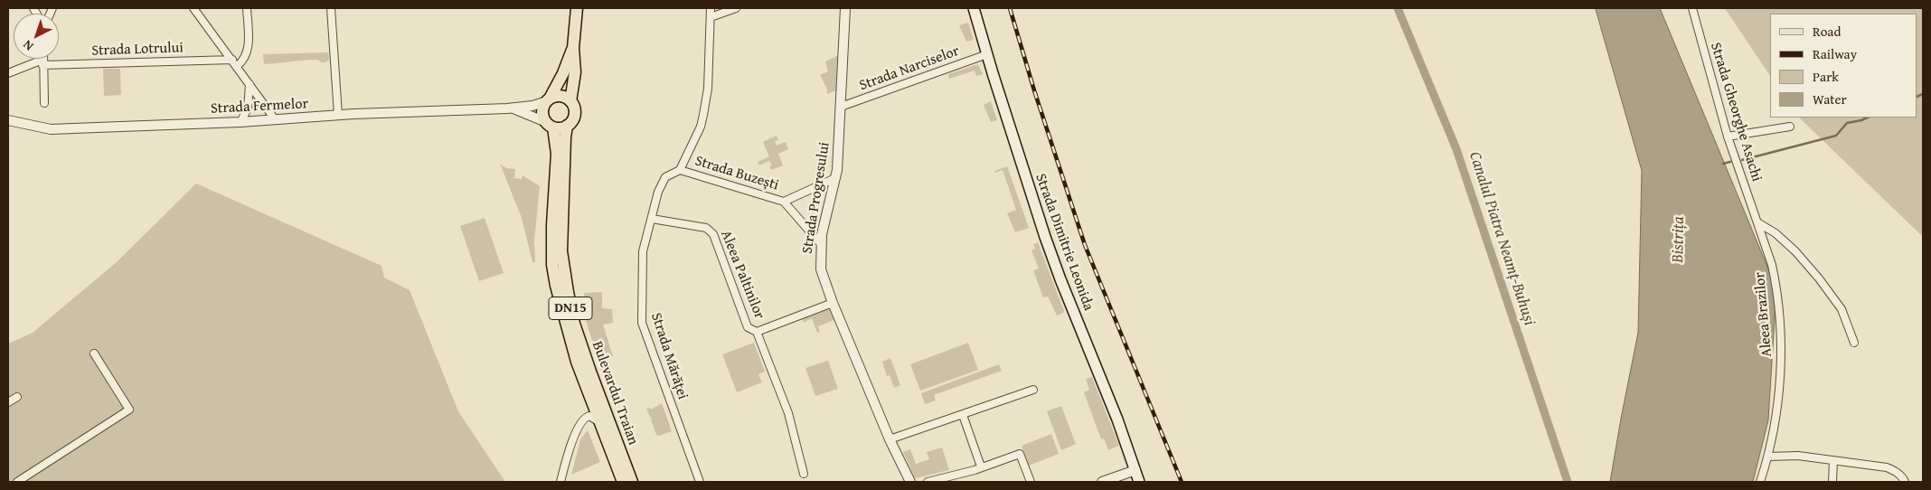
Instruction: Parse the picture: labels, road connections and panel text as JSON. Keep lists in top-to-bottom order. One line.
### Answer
{"streets":{"main road":["Strada Dimitrie Leonida","DN15","Bulevardul Traian"],"street":["Strada Lotrului","Strada Narciselor","Strada Fermelor","Strada Gheorghe Asachi","Strada Buzești","Strada Progresului","Aleea Paltinilor","Aleea Brazilor","Strada Mărăței"]},"crossings":[["Strada Narciselor","Strada Progresului"],["Strada Narciselor","Strada Dimitrie Leonida"],["Strada Fermelor","DN15"],["Strada Fermelor","Bulevardul Traian"],["Strada Gheorghe Asachi","Aleea Brazilor"],["Strada Buzești","Strada Progresului"],["Strada Buzești","Strada Mărăței"],["Strada Progresului","Aleea Paltinilor"],["Aleea Paltinilor","Strada Mărăței"],["DN15","Bulevardul Traian"]],"water":["Canalul Piatra Neamț-Buhuși","Bistrița"],"legend":["Road","Railway","Park","Water"],"north":"bottom left"}
